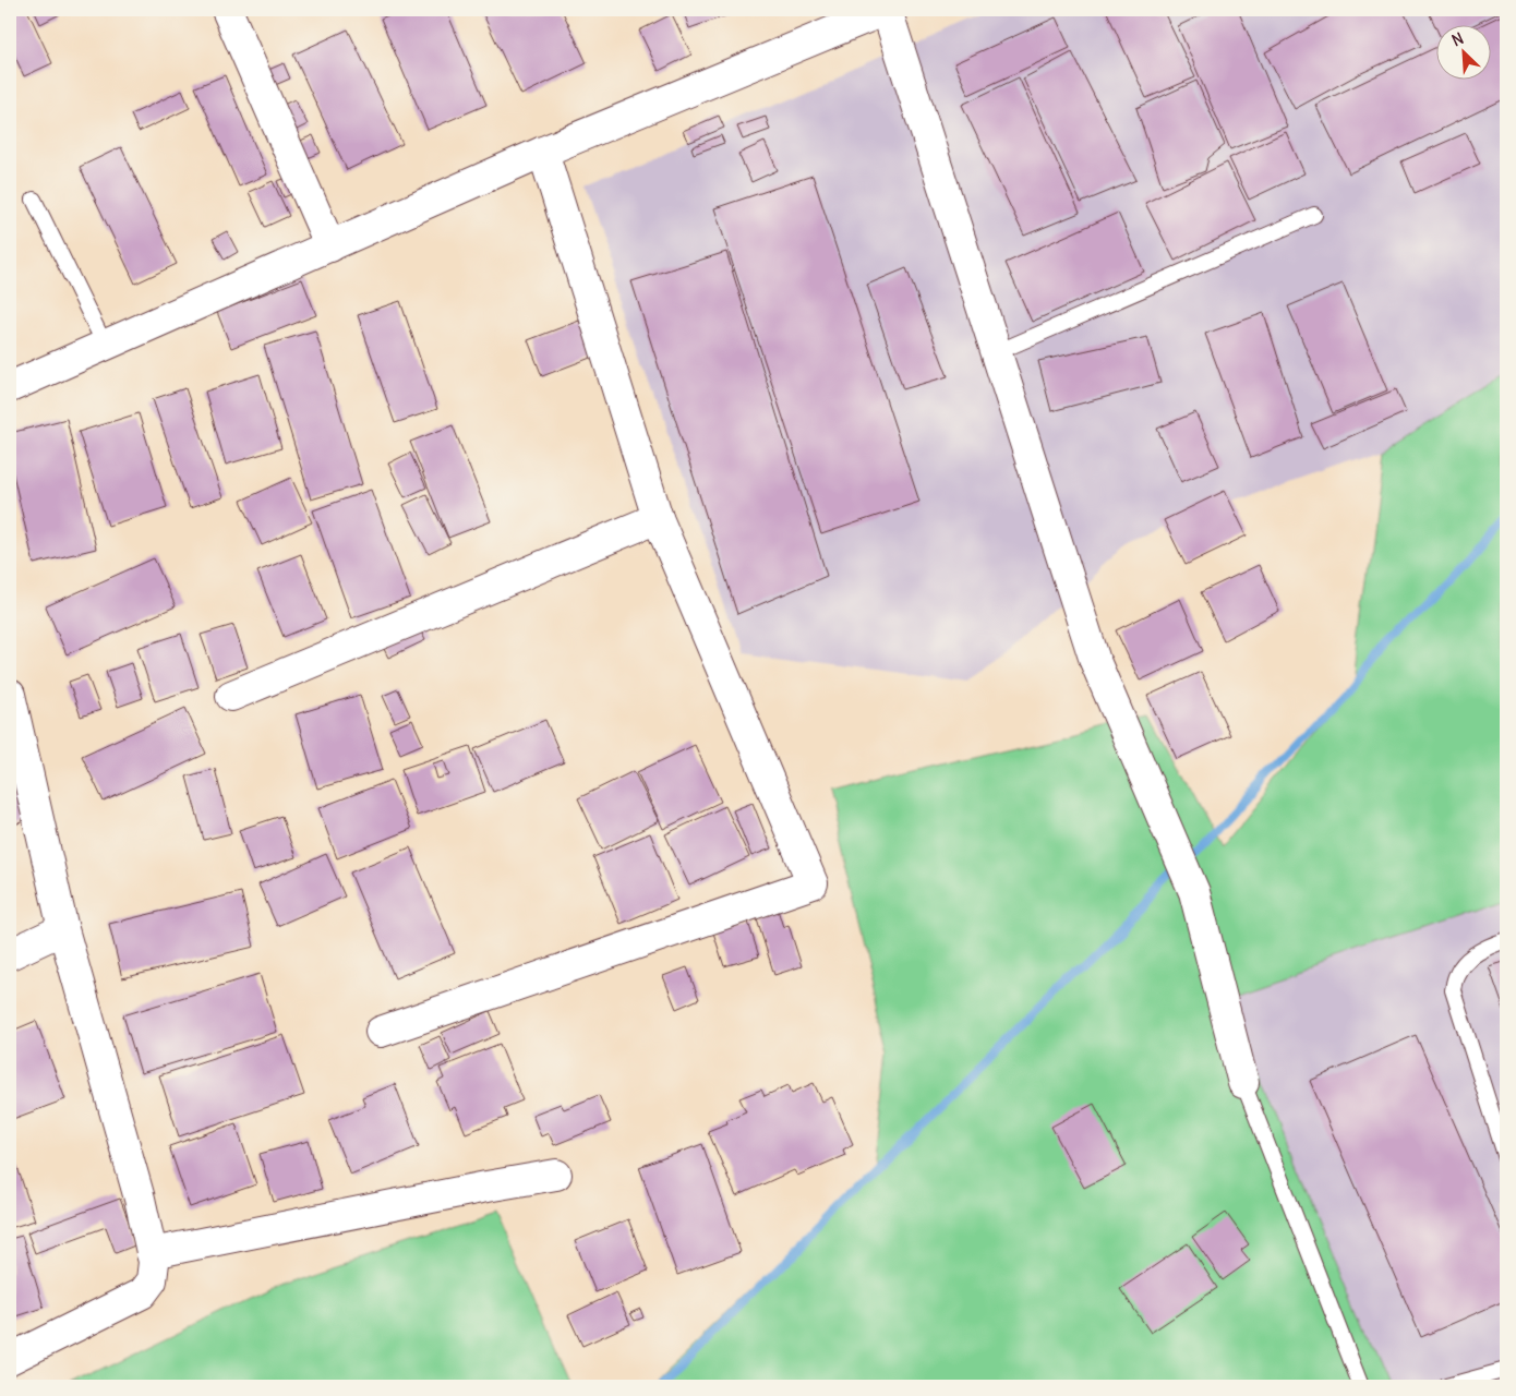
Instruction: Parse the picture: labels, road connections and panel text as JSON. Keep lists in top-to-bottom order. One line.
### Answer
{"north":"top left"}
